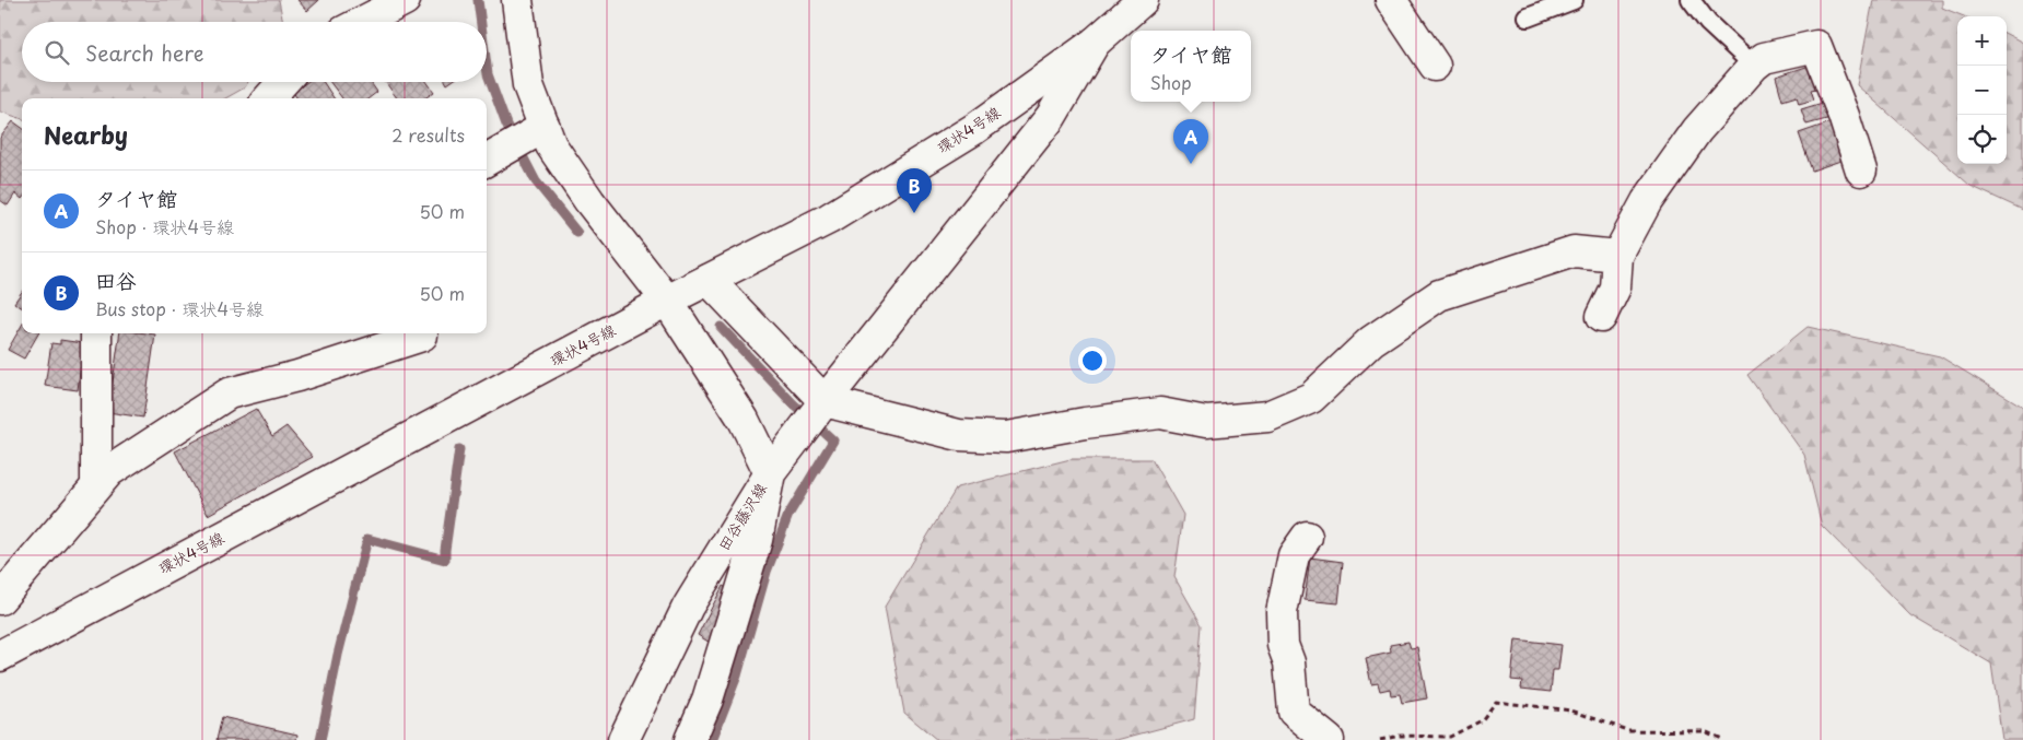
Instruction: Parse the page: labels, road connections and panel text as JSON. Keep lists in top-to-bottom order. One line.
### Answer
{"streets":{"street":["環状4号線","田谷藤沢線"]},"crossings":[["環状4号線","田谷藤沢線"]],"page":{"map_buttons":["+","−"],"search":"Search here","popup":["タイヤ館","Shop"],"heading":["Nearby","2 results"],"pins":["A","B"],"list":[{"mark":"A","name":"タイヤ館","note":"Shop · 環状4号線","value":"50 m"},{"mark":"B","name":"田谷","note":"Bus stop · 環状4号線","value":"50 m"}]}}
